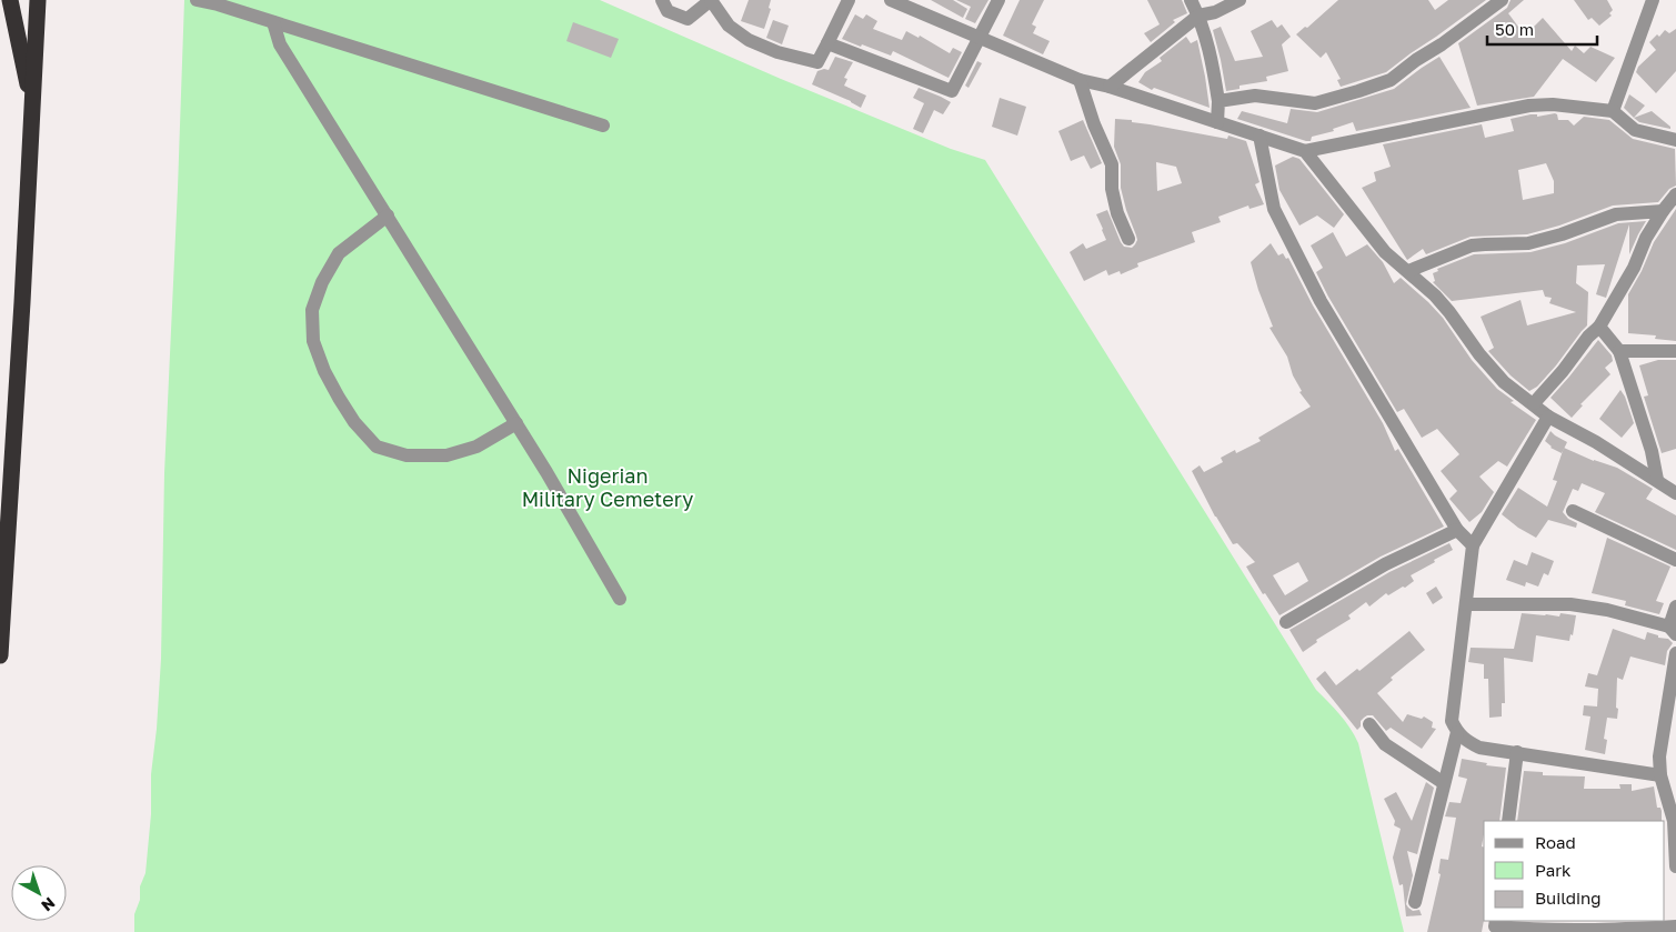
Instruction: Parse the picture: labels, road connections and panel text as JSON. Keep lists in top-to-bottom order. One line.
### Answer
{"parks":["Nigerian Military Cemetery"],"legend":["Road","Park","Building"],"scale_bar":"50 m","north":"bottom right"}
